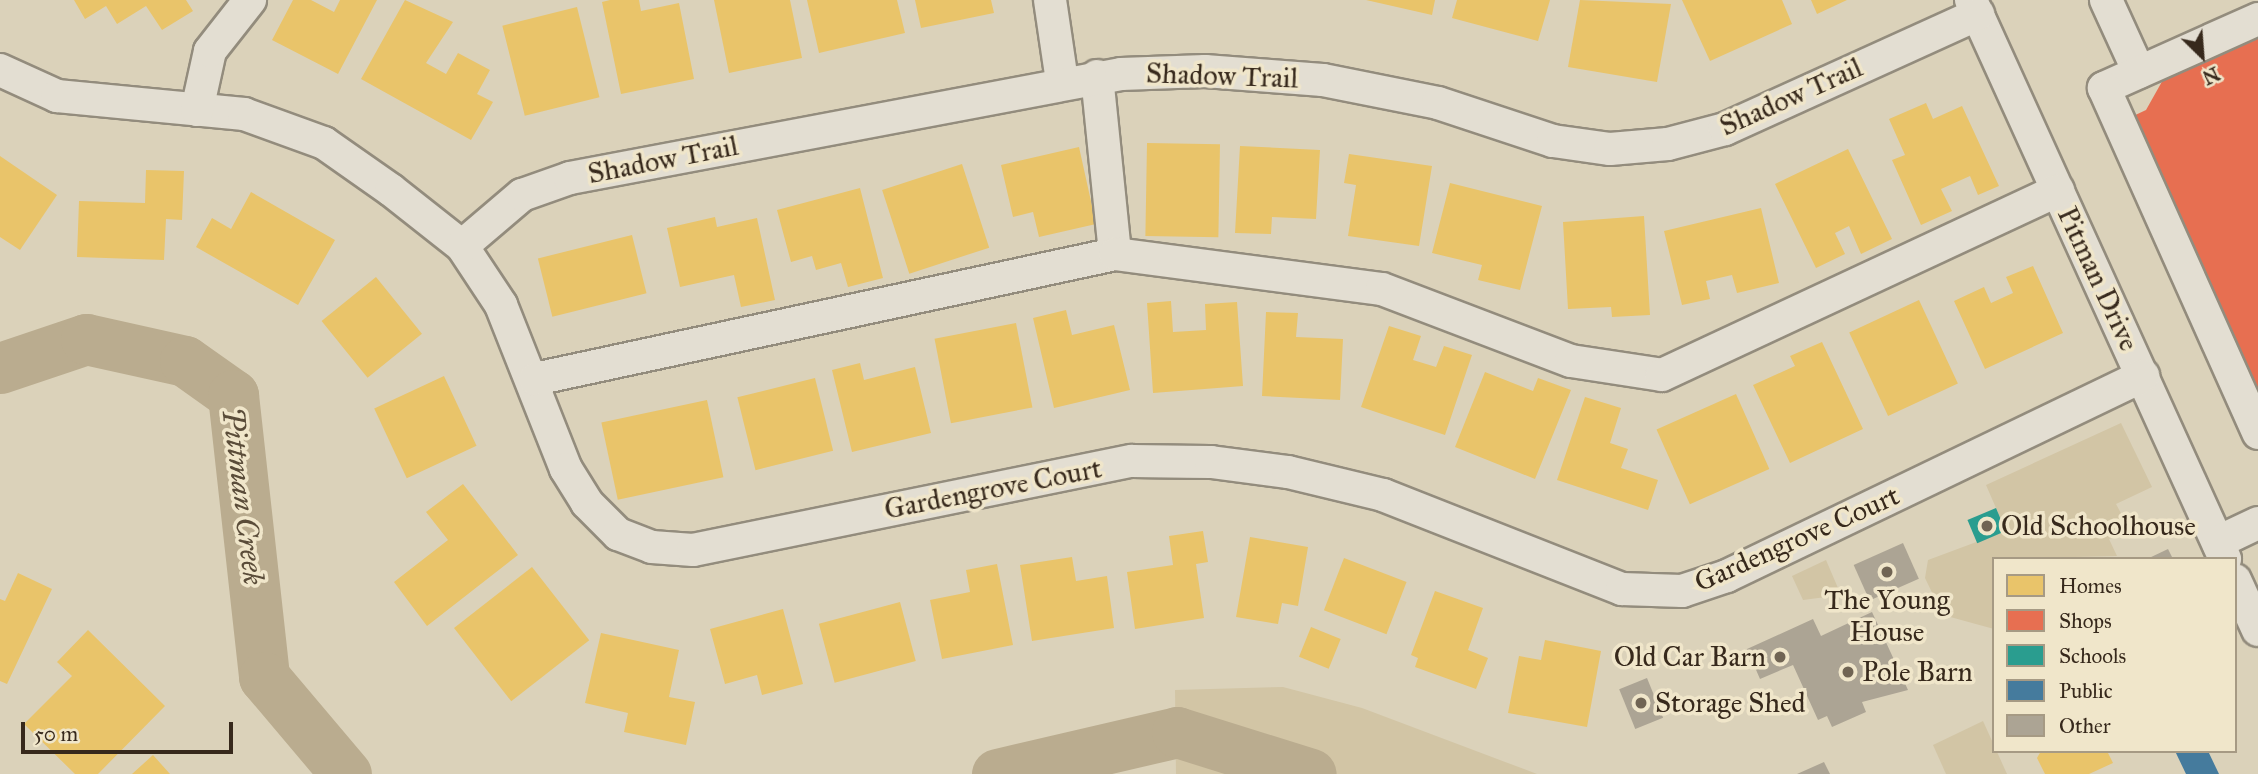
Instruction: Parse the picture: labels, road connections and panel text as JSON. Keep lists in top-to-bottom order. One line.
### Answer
{"streets":{"street":["Shadow Trail","Pitman Drive","Gardengrove Court"]},"crossings":[["Shadow Trail","Pitman Drive"],["Shadow Trail","Gardengrove Court"],["Pitman Drive","Gardengrove Court"]],"water":["Pittman Creek"],"places":["Old Schoolhouse","The Young House","Old Car Barn","Pole Barn","Storage Shed"],"legend":["Homes","Shops","Schools","Public","Other"],"scale_bar":"50 m","north":"bottom right"}
